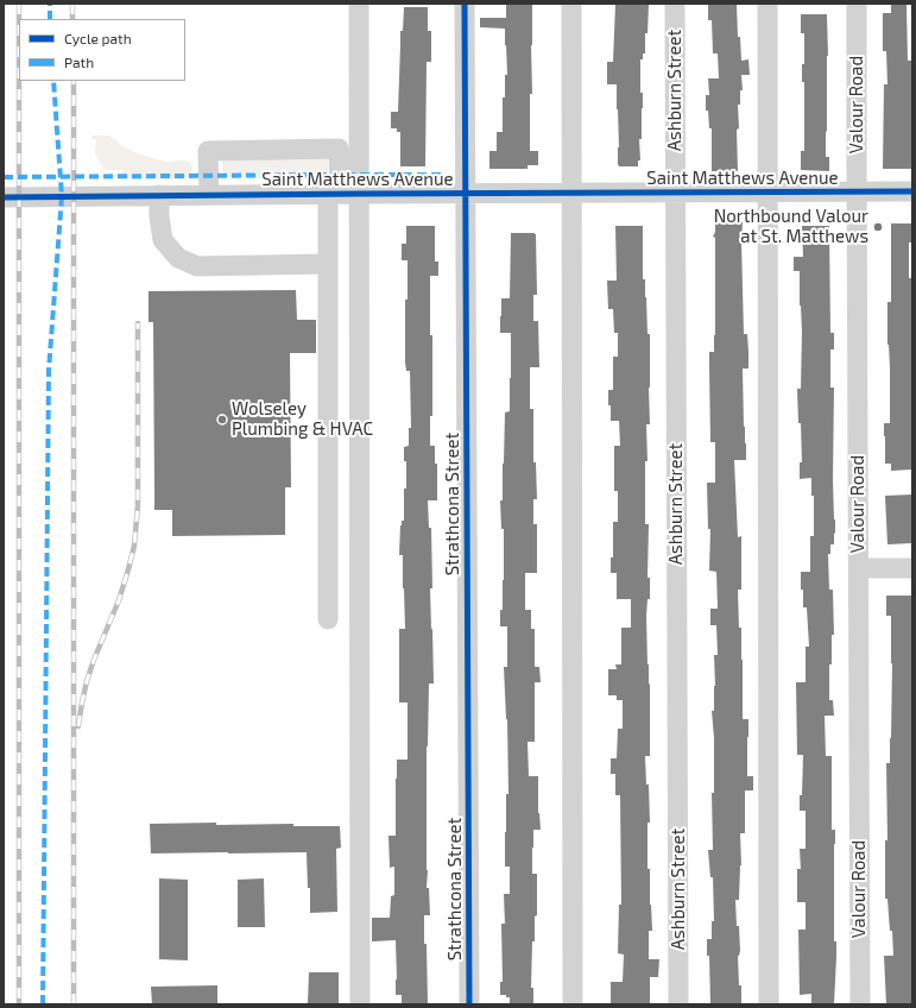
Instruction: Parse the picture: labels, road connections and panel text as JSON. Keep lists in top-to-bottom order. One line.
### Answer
{"streets":{"street":["Ashburn Street","Valour Road","Saint Matthews Avenue","Strathcona Street"]},"crossings":[["Ashburn Street","Saint Matthews Avenue"],["Valour Road","Saint Matthews Avenue"],["Saint Matthews Avenue","Strathcona Street"]],"places":["Northbound Valour at St. Matthews","Wolseley Plumbing & HVAC"],"legend":["Cycle path","Path"]}
